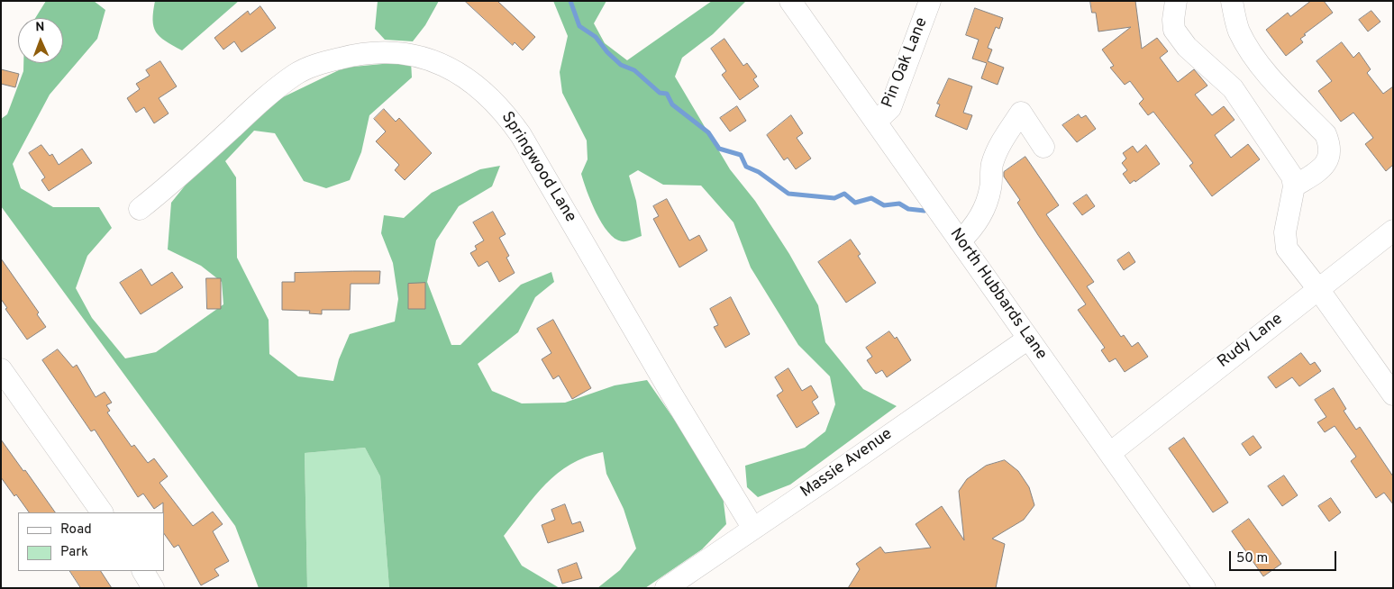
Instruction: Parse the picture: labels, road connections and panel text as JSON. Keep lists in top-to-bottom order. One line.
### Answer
{"streets":{"street":["Pin Oak Lane","Springwood Lane","North Hubbards Lane","Rudy Lane","Massie Avenue"]},"crossings":[["Pin Oak Lane","North Hubbards Lane"],["Springwood Lane","Massie Avenue"],["North Hubbards Lane","Rudy Lane"],["North Hubbards Lane","Massie Avenue"]],"legend":["Road","Park"],"scale_bar":"50 m","north":"top"}
